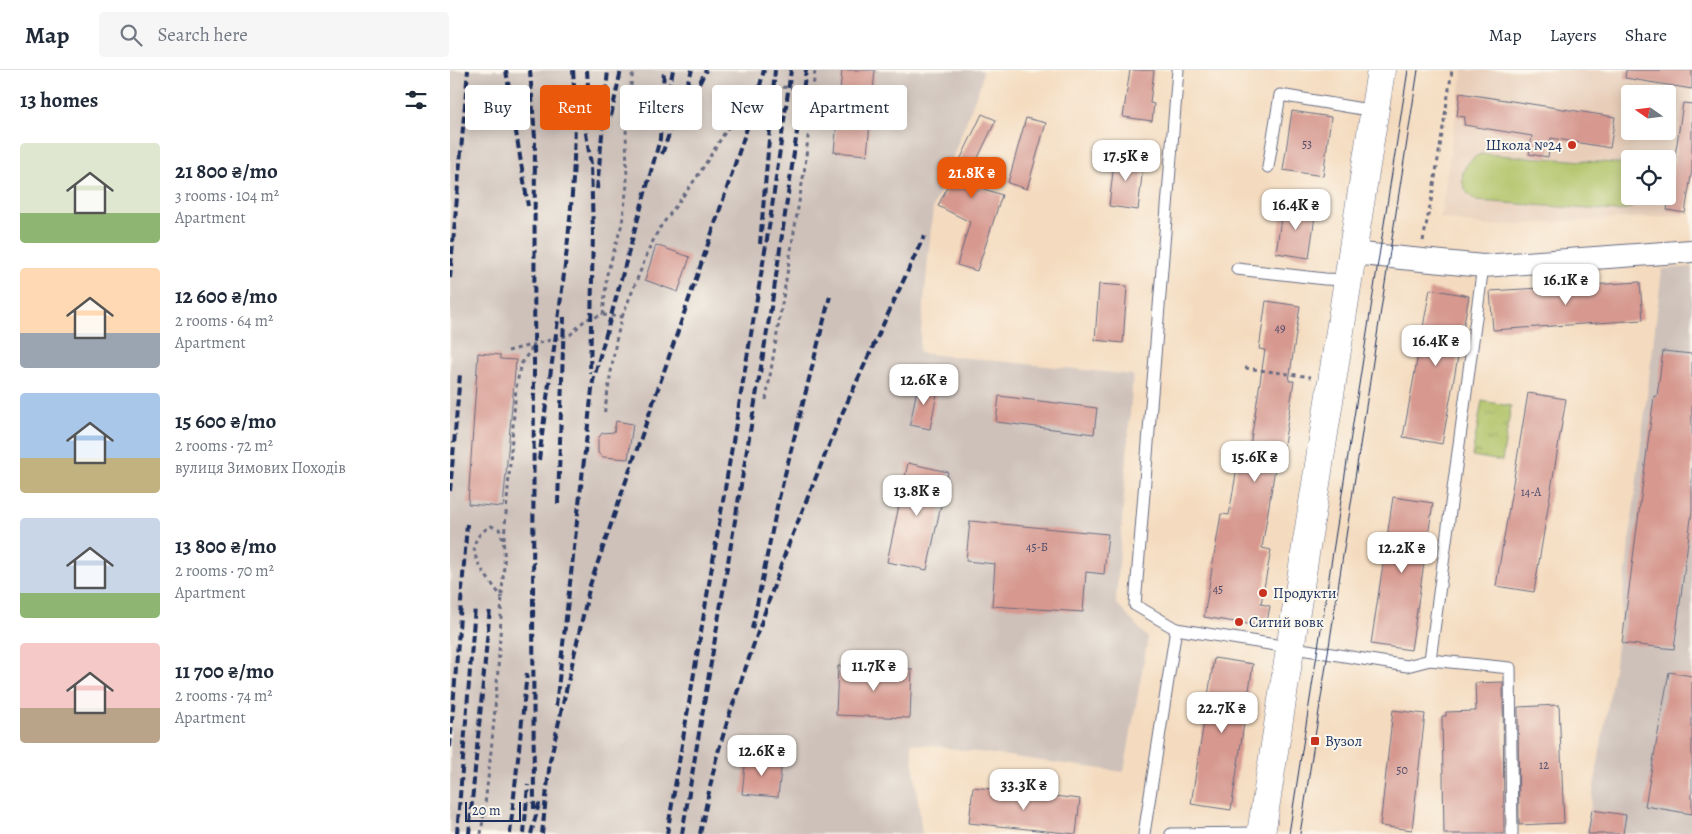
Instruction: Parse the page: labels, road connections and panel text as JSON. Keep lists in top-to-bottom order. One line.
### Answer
{"places":{"other":["Школа №24","Продукти","Ситий вовк"],"transit":["Вузол"]},"house_numbers":["53","49","14-А","45-Б","45","12","50"],"scale_bar":"20 m","north":"left","page":{"header":"Map","search":"Search here","nav":["Map","Layers","Share"],"heading":"13 homes","chip":["Buy","Rent","Filters","New","Apartment"],"list":[{"name":"21 800 ₴/mo","note":"3 rooms · 104 m² · Apartment"},{"name":"12 600 ₴/mo","note":"2 rooms · 64 m² · Apartment"},{"name":"15 600 ₴/mo","note":"2 rooms · 72 m² · вулиця Зимових Походів"},{"name":"13 800 ₴/mo","note":"2 rooms · 70 m² · Apartment"},{"name":"11 700 ₴/mo","note":"2 rooms · 74 m² · Apartment"}],"price":["17.5K ₴","21.8K ₴","16.4K ₴","16.1K ₴","16.4K ₴","12.6K ₴","15.6K ₴","13.8K ₴","12.2K ₴","11.7K ₴","22.7K ₴","12.6K ₴","33.3K ₴"],"scale":"20 m"}}
